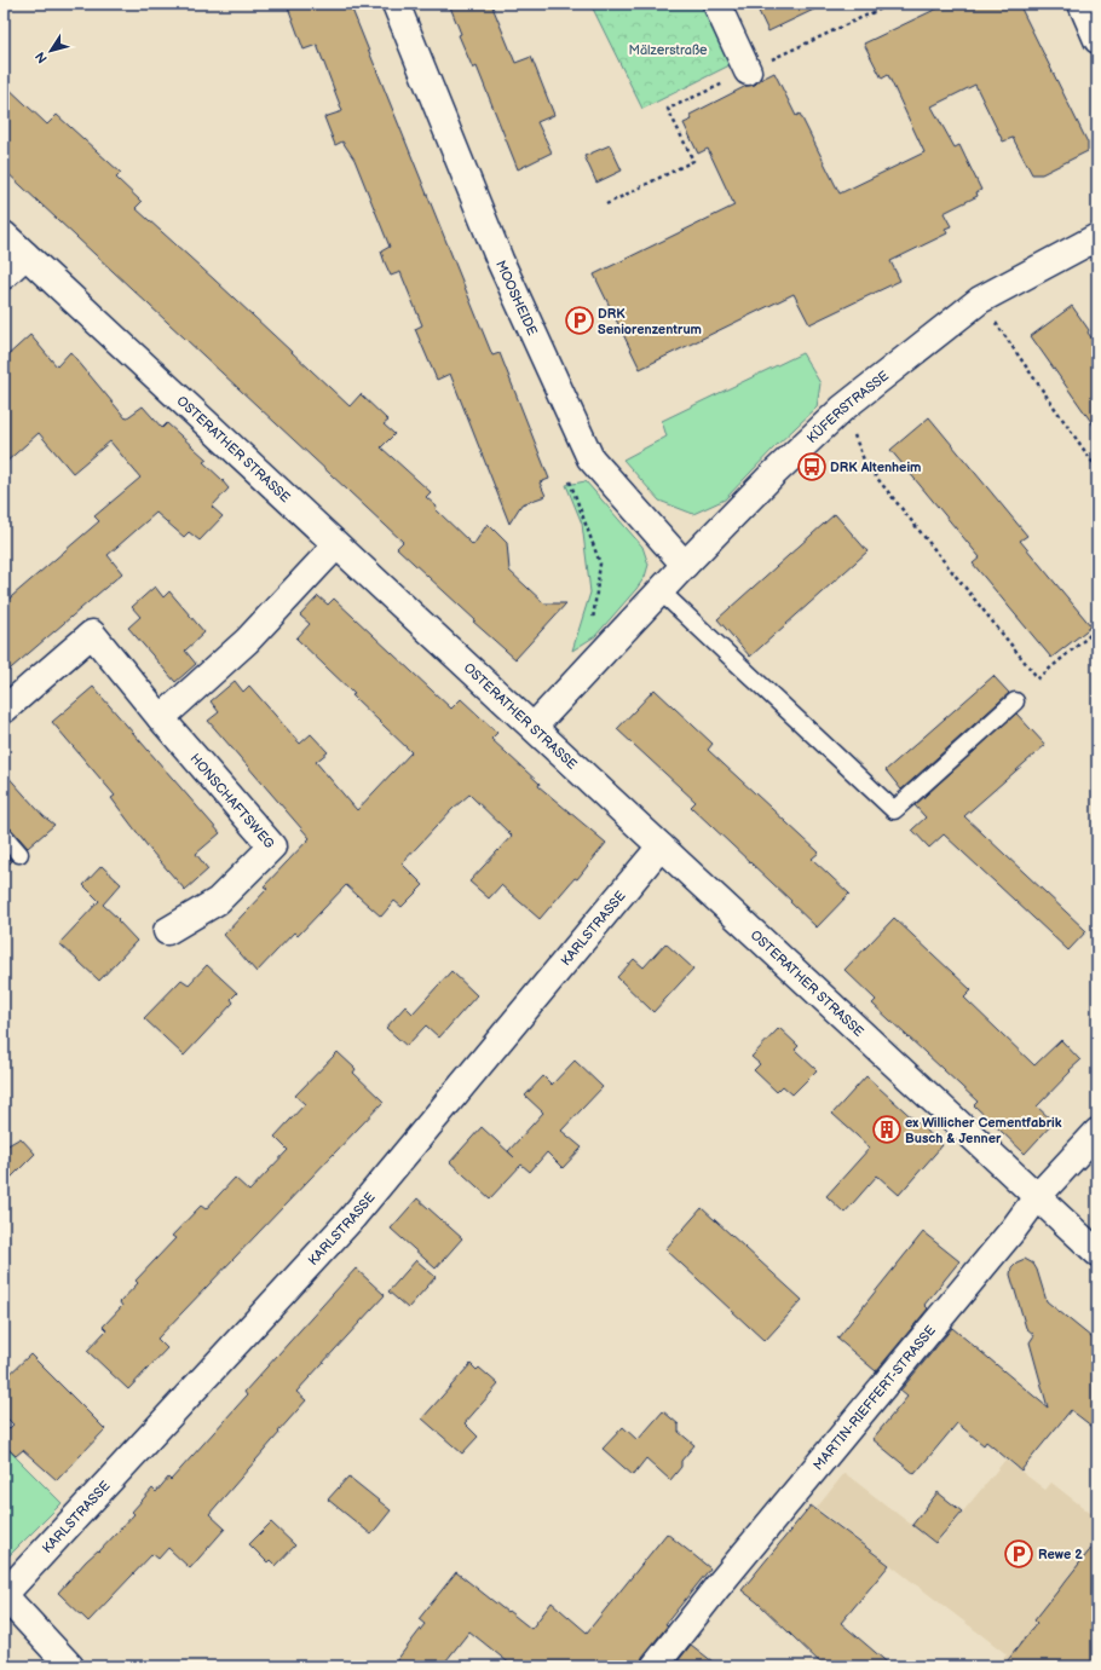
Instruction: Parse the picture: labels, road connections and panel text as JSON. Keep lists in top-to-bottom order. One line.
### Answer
{"streets":{"street":["MOOSHEIDE","KÜFERSTRASSE","OSTERATHER STRASSE","HONSCHAFTSWEG","KARLSTRASSE","MARTIN-RIEFFERT-STRASSE"]},"crossings":[["MOOSHEIDE","KÜFERSTRASSE"],["KÜFERSTRASSE","OSTERATHER STRASSE"],["OSTERATHER STRASSE","KARLSTRASSE"],["OSTERATHER STRASSE","MARTIN-RIEFFERT-STRASSE"]],"parks":["Mälzerstraße"],"places":{"parking":["DRK Seniorenzentrum","Rewe 2"],"bus stop":["DRK Altenheim"],"building":["ex Willicher Cementfabrik Busch & Jenner"]},"north":"bottom left"}
